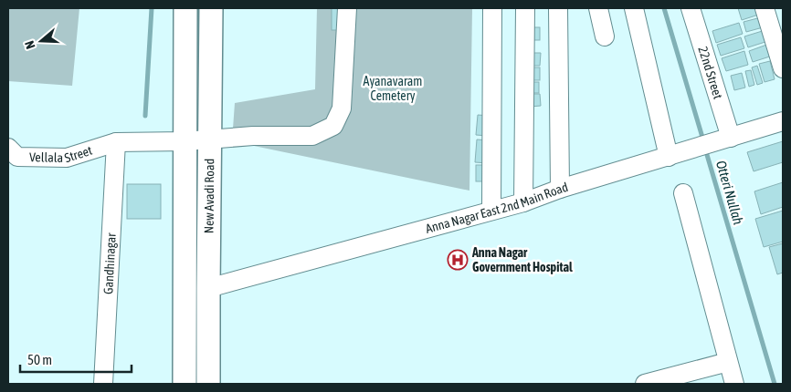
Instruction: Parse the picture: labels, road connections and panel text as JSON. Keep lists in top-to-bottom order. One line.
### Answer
{"streets":{"main road":["New Avadi Road"],"street":["22nd Street","Vellala Street","Anna Nagar East 2nd Main Road","Gandhinagar"]},"crossings":[["22nd Street","Anna Nagar East 2nd Main Road"],["Vellala Street","New Avadi Road"],["Vellala Street","Gandhinagar"],["New Avadi Road","Anna Nagar East 2nd Main Road"]],"water":["Otteri Nullah"],"parks":["Ayanavaram Cemetery"],"places":{"hospital":["Anna Nagar Government Hospital"]},"scale_bar":"50 m","north":"left"}
